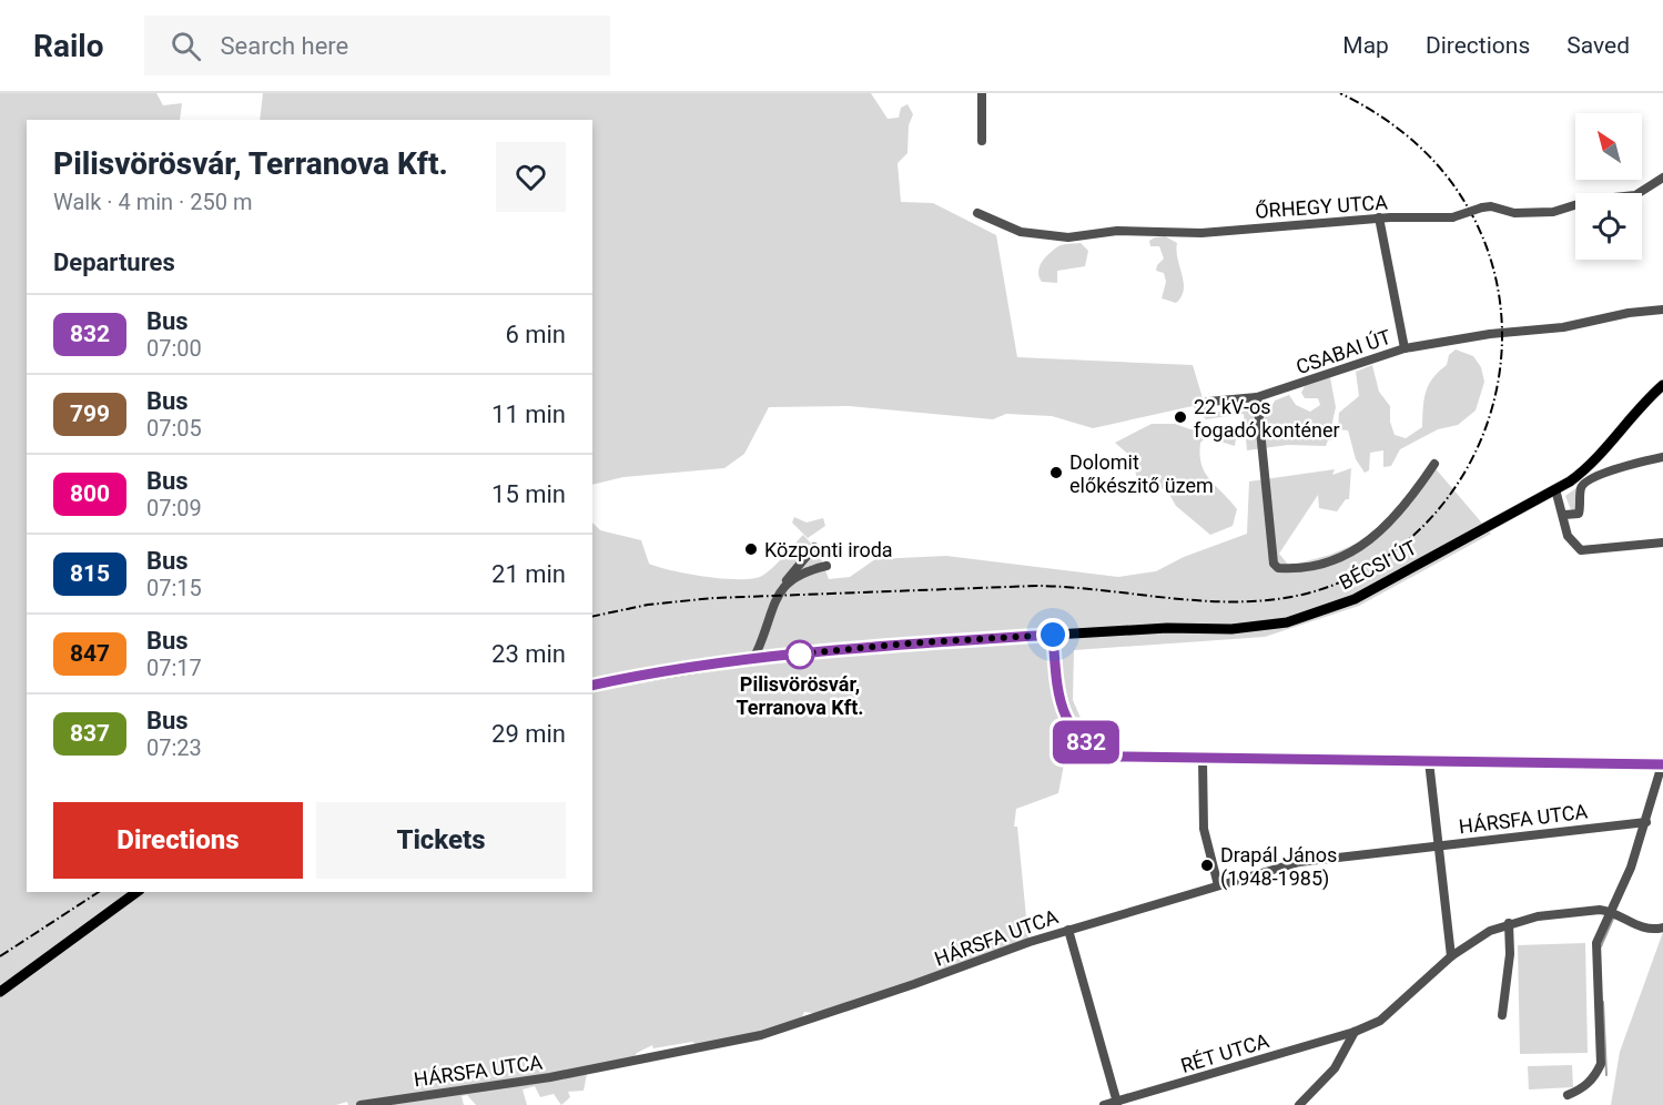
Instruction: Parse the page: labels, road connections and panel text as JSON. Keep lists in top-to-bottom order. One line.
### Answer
{"streets":{"main road":["BÉCSI ÚT"],"street":["ŐRHEGY UTCA","CSABAI ÚT","HÁRSFA UTCA","RÉT UTCA"]},"places":["22 kV-os fogadó konténer","Dolomit előkészitő üzem","Központi iroda","Pilisvörösvár, Terranova Kft.","Drapál János (1948-1985)"],"lines":["bus line 832"],"north":"top left","page":{"header":"Railo","search":"Search here","nav":["Map","Directions","Saved"],"on_map":"832","heading":[["Pilisvörösvár, Terranova Kft.","Walk · 4 min · 250 m"],"Departures"],"list":[{"mark":"832","name":"Bus","note":"07:00","value":"6 min"},{"mark":"799","name":"Bus","note":"07:05","value":"11 min"},{"mark":"800","name":"Bus","note":"07:09","value":"15 min"},{"mark":"815","name":"Bus","note":"07:15","value":"21 min"},{"mark":"847","name":"Bus","note":"07:17","value":"23 min"},{"mark":"837","name":"Bus","note":"07:23","value":"29 min"}],"buttons":["Directions","Tickets"]}}
